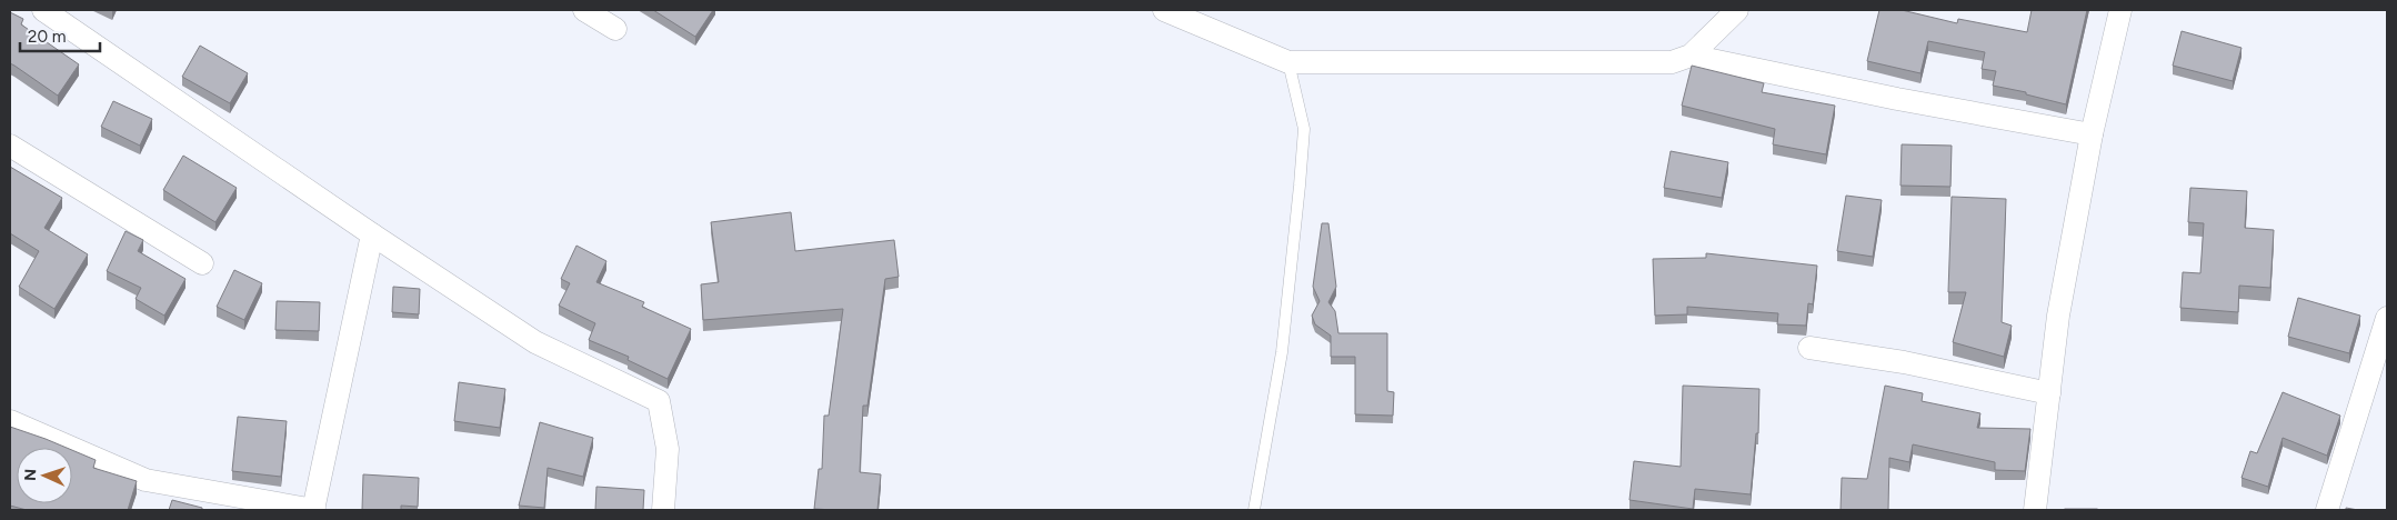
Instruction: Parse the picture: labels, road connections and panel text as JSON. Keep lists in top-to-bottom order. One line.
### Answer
{"scale_bar":"20 m","north":"left"}
